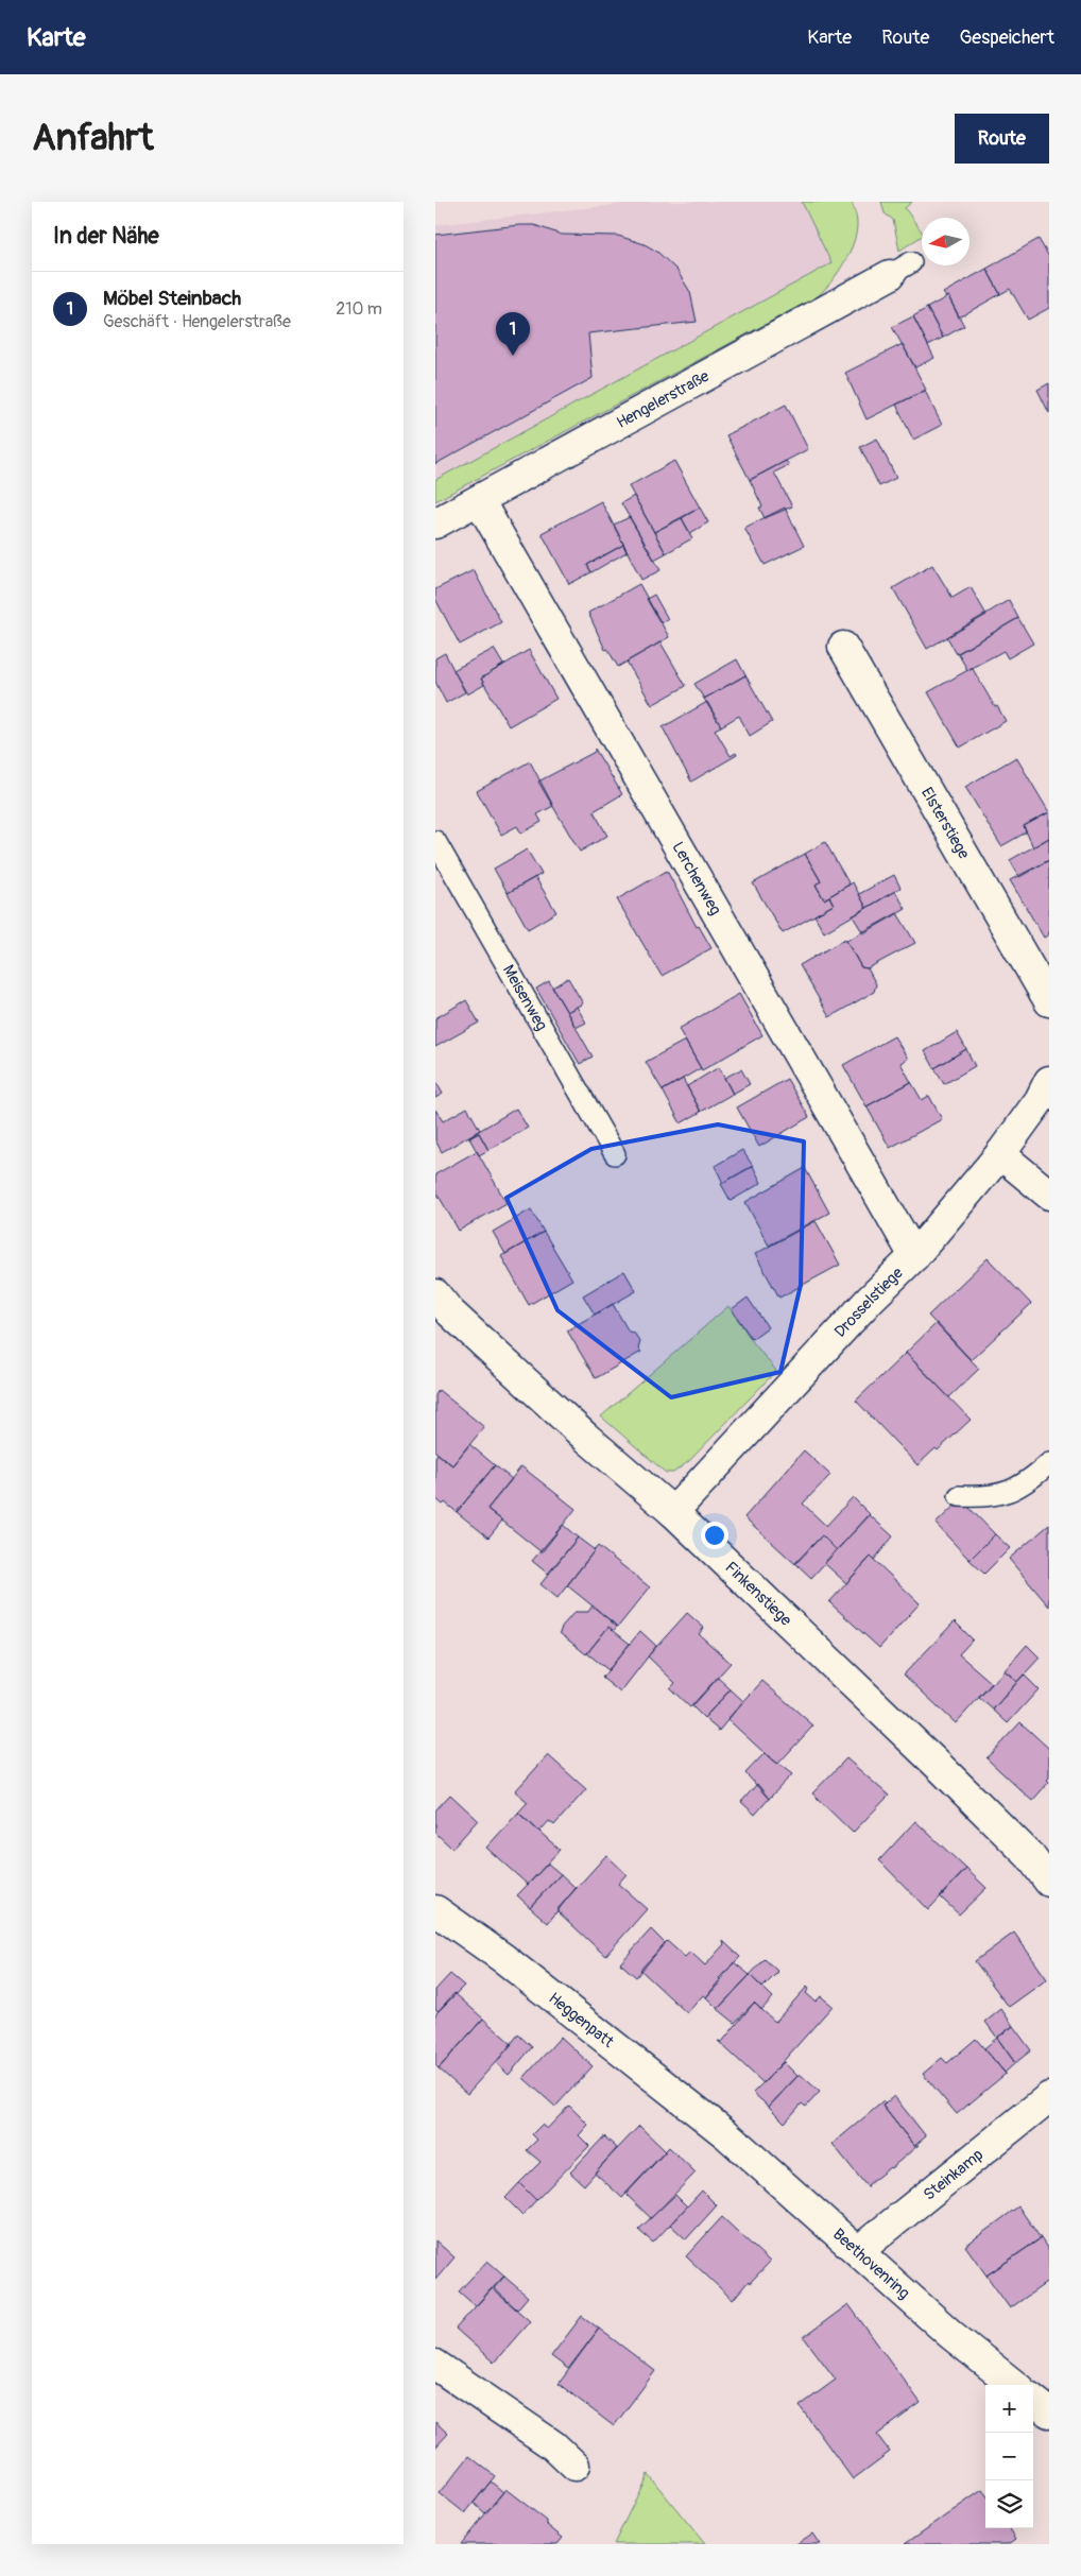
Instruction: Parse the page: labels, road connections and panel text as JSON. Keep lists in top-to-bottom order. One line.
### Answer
{"streets":{"street":["Hengelerstraße","Elsterstiege","Lerchenweg","Drosselstiege","Finkenstiege","Heggenpatt","Steinkamp","Beethovenring"],"lane":["Meisenweg"]},"crossings":[["Hengelerstraße","Lerchenweg"],["Lerchenweg","Drosselstiege"],["Drosselstiege","Finkenstiege"],["Heggenpatt","Beethovenring"],["Steinkamp","Beethovenring"]],"north":"left","page":{"header":"Karte","nav":["Karte","Route","Gespeichert"],"buttons":"Route","title":"Anfahrt","heading":"In der Nähe","list":[{"mark":"1","name":"Möbel Steinbach","note":"Geschäft · Hengelerstraße","value":"210 m"}],"pins":"1","map_buttons":["+","−"]}}
